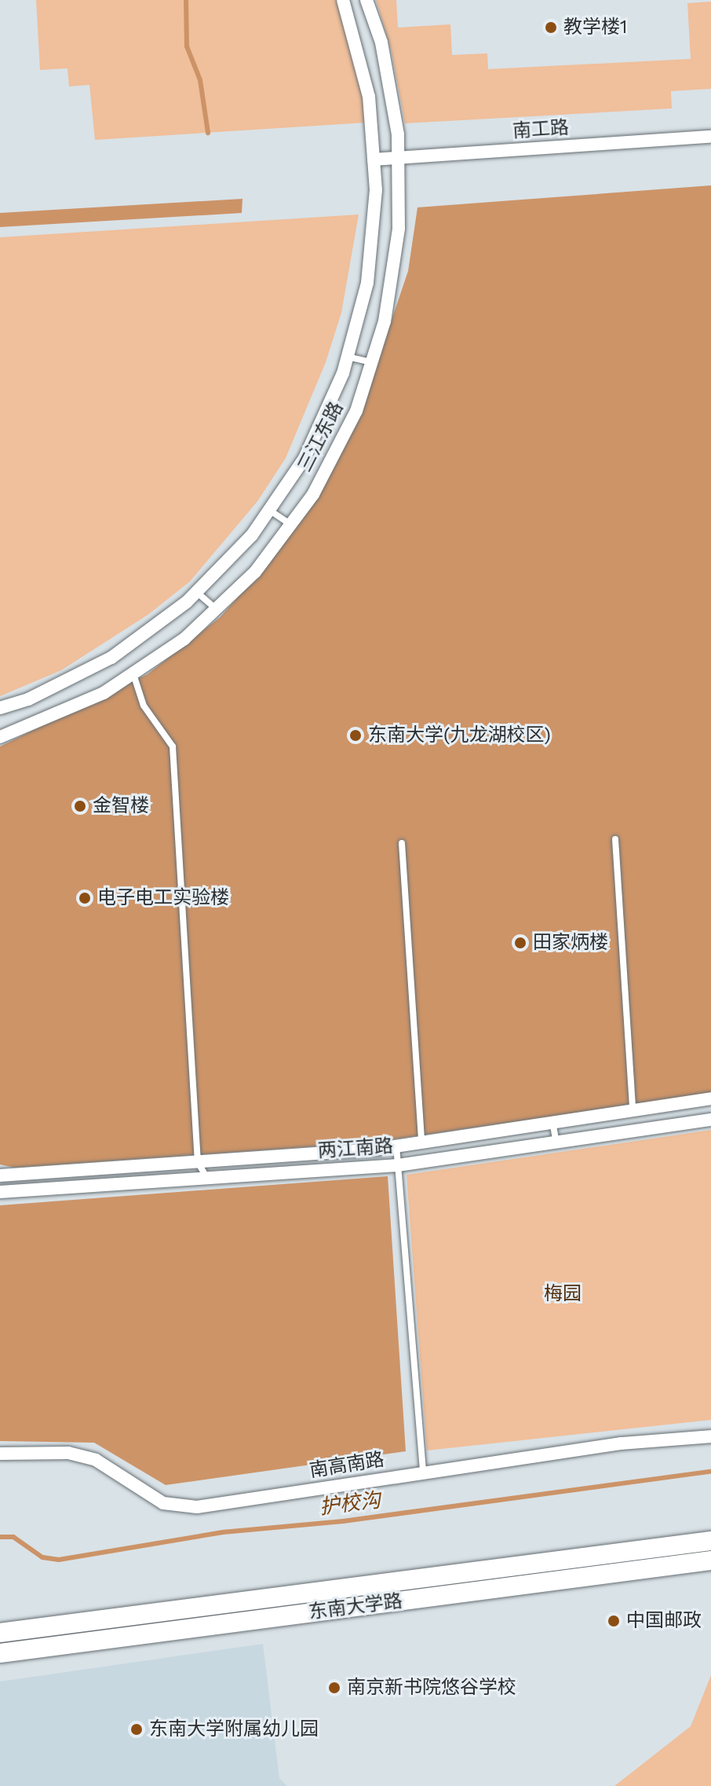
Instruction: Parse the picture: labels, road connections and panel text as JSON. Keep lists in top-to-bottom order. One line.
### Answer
{"streets":{"main road":["东南大学路"],"street":["南工路","三江东路","两江南路","南高南路"]},"crossings":[["南工路","三江东路"]],"water":["护校沟"],"parks":["梅园"],"places":["教学楼1","东南大学(九龙湖校区)","金智楼","电子电工实验楼","田家炳楼","中国邮政","南京新书院悠谷学校","东南大学附属幼儿园"]}
